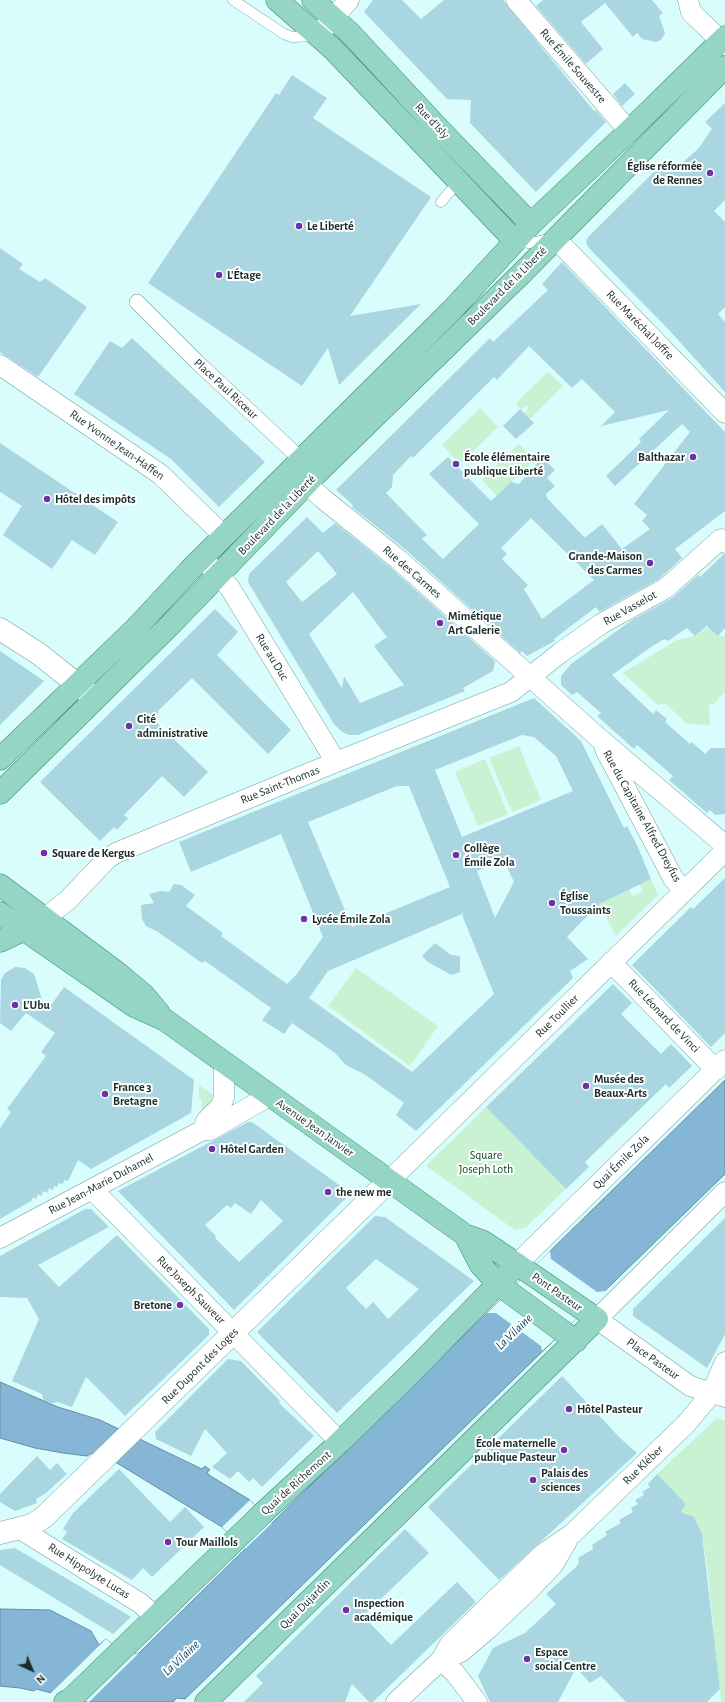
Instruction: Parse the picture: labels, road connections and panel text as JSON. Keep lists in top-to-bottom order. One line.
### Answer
{"streets":{"main road":["Rue d'Isly","Boulevard de la Liberté","Avenue Jean Janvier","Pont Pasteur","Quai de Richemont","Quai Dujardin"],"street":["Rue Émile Souvestre","Rue Maréchal Joffre","Place Paul Ricœur","Rue Yvonne Jean-Haffen","Rue des Carmes","Rue Vasselot","Rue au Duc","Rue Saint-Thomas","Rue du Capitaine Alfred Dreyfus","Rue Toullier","Rue Léonard de Vinci","Quai Émile Zola","Rue Jean-Marie Duhamel","Rue Joseph Sauveur","Place Pasteur","Rue Dupont des Loges","Rue Kléber","Rue Hippolyte Lucas"]},"crossings":[["Rue Émile Souvestre","Boulevard de la Liberté"],["Rue d'Isly","Boulevard de la Liberté"],["Boulevard de la Liberté","Rue Maréchal Joffre"],["Boulevard de la Liberté","Place Paul Ricœur"],["Boulevard de la Liberté","Rue Yvonne Jean-Haffen"],["Boulevard de la Liberté","Rue des Carmes"],["Boulevard de la Liberté","Rue au Duc"],["Place Paul Ricœur","Rue des Carmes"],["Rue des Carmes","Rue Vasselot"],["Rue des Carmes","Rue Saint-Thomas"],["Rue des Carmes","Rue du Capitaine Alfred Dreyfus"],["Rue Vasselot","Rue Saint-Thomas"],["Rue Vasselot","Rue du Capitaine Alfred Dreyfus"],["Rue au Duc","Rue Saint-Thomas"],["Rue Saint-Thomas","Rue du Capitaine Alfred Dreyfus"],["Rue Saint-Thomas","Avenue Jean Janvier"],["Rue du Capitaine Alfred Dreyfus","Rue Toullier"],["Rue Toullier","Rue Léonard de Vinci"],["Rue Toullier","Avenue Jean Janvier"],["Rue Toullier","Rue Dupont des Loges"],["Rue Léonard de Vinci","Quai Émile Zola"],["Avenue Jean Janvier","Quai Émile Zola"],["Avenue Jean Janvier","Rue Jean-Marie Duhamel"],["Avenue Jean Janvier","Pont Pasteur"],["Avenue Jean Janvier","Rue Dupont des Loges"],["Avenue Jean Janvier","Quai de Richemont"],["Quai Émile Zola","Pont Pasteur"],["Quai Émile Zola","Quai de Richemont"],["Rue Jean-Marie Duhamel","Rue Joseph Sauveur"],["Rue Joseph Sauveur","Rue Dupont des Loges"],["Rue Joseph Sauveur","Quai de Richemont"],["Pont Pasteur","Place Pasteur"],["Pont Pasteur","Quai de Richemont"],["Pont Pasteur","Quai Dujardin"],["Place Pasteur","Rue Kléber"],["Place Pasteur","Quai Dujardin"],["Rue Dupont des Loges","Rue Hippolyte Lucas"],["Quai de Richemont","Rue Hippolyte Lucas"]],"water":["La Vilaine"],"parks":["Square Joseph Loth"],"places":["Église réformée de Rennes","Le Liberté","L'Étage","Balthazar","École élémentaire publique Liberté","Hôtel des impôts","Grande-Maison des Carmes","Mimétique Art Galerie","Cité administrative","Square de Kergus","Collège Émile Zola","Église Toussaints","Lycée Émile Zola","L'Ubu","Musée des Beaux-Arts","France 3 Bretagne","Hôtel Garden","the new me","Bretone","Hôtel Pasteur","École maternelle publique Pasteur","Palais des sciences","Tour Maillols","Inspection académique","Espace social Centre"],"north":"bottom right"}
